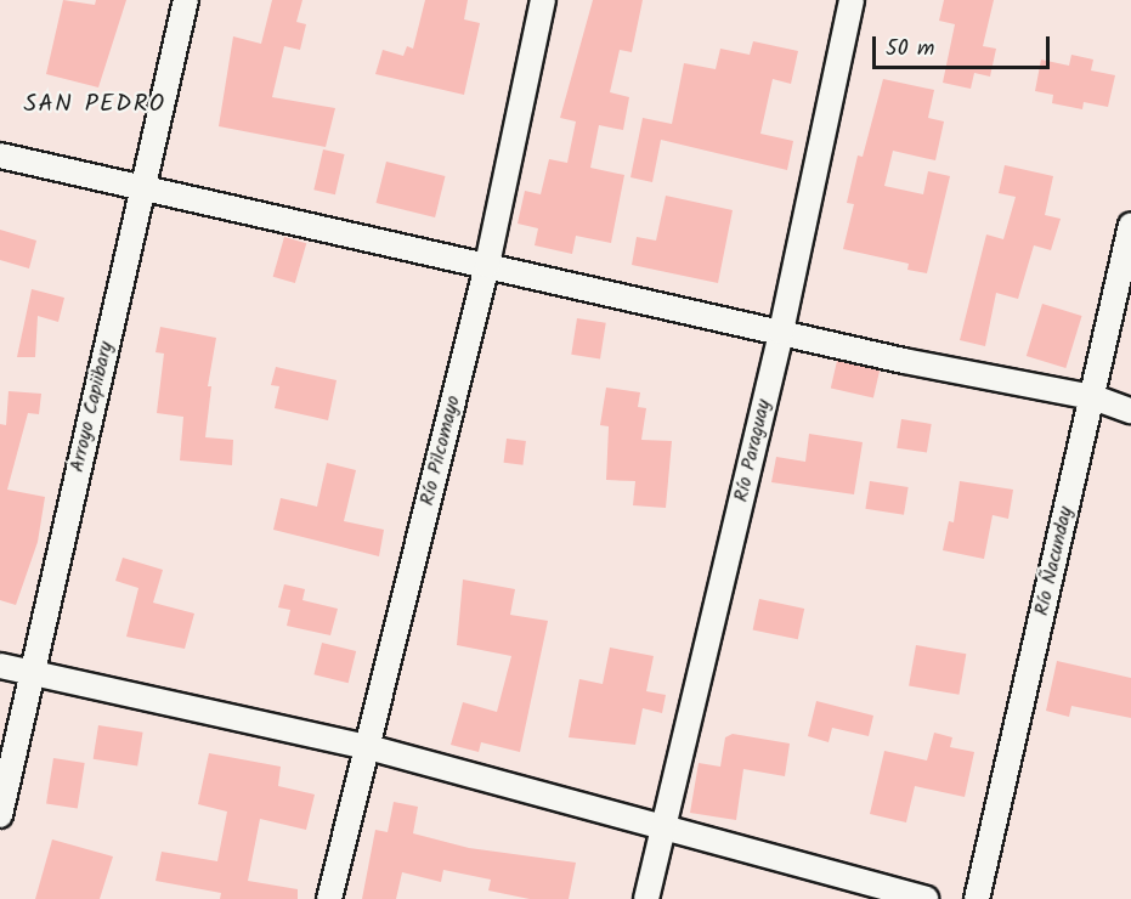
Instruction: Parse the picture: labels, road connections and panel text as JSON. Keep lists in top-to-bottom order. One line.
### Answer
{"streets":{"street":["Arroyo Capiibary","Río Pilcomayo","Río Paraguay","Río Ñacunday"]},"districts":["SAN PEDRO"],"scale_bar":"50 m"}
